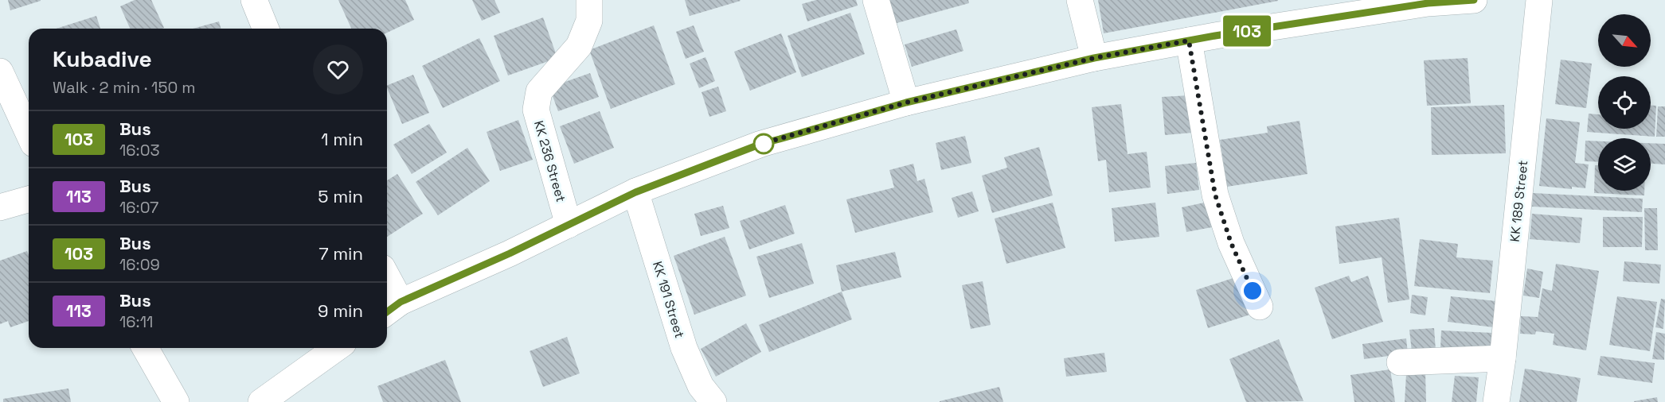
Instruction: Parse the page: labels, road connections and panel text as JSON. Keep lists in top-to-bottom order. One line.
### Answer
{"streets":{"street":["KK 236 Street","KK 189 Street","KK 191 Street"]},"lines":["bus line 103"],"north":"bottom right","page":{"on_map":"103","heading":["Kubadive","Walk · 2 min · 150 m"],"list":[{"mark":"103","name":"Bus","note":"16:03","value":"1 min"},{"mark":"113","name":"Bus","note":"16:07","value":"5 min"},{"mark":"103","name":"Bus","note":"16:09","value":"7 min"},{"mark":"113","name":"Bus","note":"16:11","value":"9 min"}]}}
